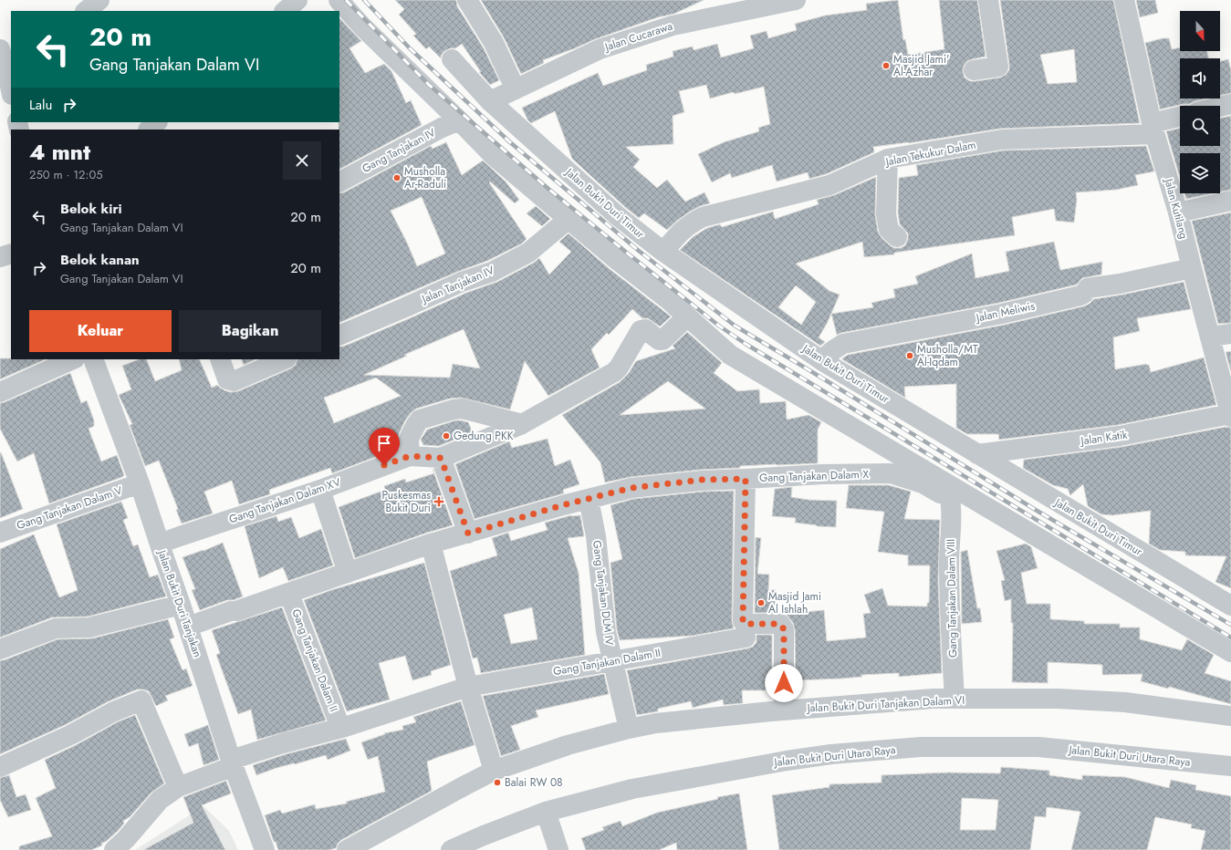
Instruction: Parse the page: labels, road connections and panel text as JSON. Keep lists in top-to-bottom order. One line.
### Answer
{"streets":{"street":["Jalan Cucarawa","Gang Tanjakan IV","Jalan Tekukur Dalam","Jalan Bukit Duri Timur","Jalan Kutilang","Jalan Tanjakan IV","Jalan Meliwis","Jalan Katik","Gang Tanjakan Dalam X","Gang Tanjakan Dalam XV","Gang Tanjakan Dalam V","Gang Tanjakan DLM IV","Gang Tanjakan Dalam VIII","Jalan Bukit Duri Tanjakan","Gang Tanjakan Dalam II","Jalan Bukit Duri Tanjakan Dalam VI","Jalan Bukit Duri Utara Raya"]},"crossings":[["Jalan Cucarawa","Jalan Bukit Duri Timur"],["Jalan Tekukur Dalam","Jalan Bukit Duri Timur"],["Jalan Tekukur Dalam","Jalan Kutilang"],["Jalan Bukit Duri Timur","Jalan Meliwis"],["Jalan Bukit Duri Timur","Jalan Katik"],["Jalan Kutilang","Jalan Meliwis"],["Jalan Kutilang","Jalan Katik"],["Gang Tanjakan Dalam X","Gang Tanjakan DLM IV"],["Gang Tanjakan Dalam X","Gang Tanjakan Dalam VIII"],["Gang Tanjakan Dalam X","Jalan Bukit Duri Tanjakan"],["Gang Tanjakan Dalam X","Gang Tanjakan Dalam II"],["Gang Tanjakan Dalam XV","Jalan Bukit Duri Tanjakan"],["Gang Tanjakan Dalam V","Jalan Bukit Duri Tanjakan"],["Gang Tanjakan DLM IV","Gang Tanjakan Dalam II"],["Gang Tanjakan DLM IV","Jalan Bukit Duri Tanjakan Dalam VI"],["Gang Tanjakan Dalam VIII","Jalan Bukit Duri Tanjakan Dalam VI"],["Jalan Bukit Duri Tanjakan","Gang Tanjakan Dalam II"]],"places":{"other":["Masjid Jami' Al-Azhar","Musholla Ar-Raduli","Musholla/MT Al-Iqdam","Gedung PKK","Masjid Jami Al Ishlah","Balai RW 08"],"health":["Puskesmas Bukit Duri"]},"north":"bottom","page":{"turn":["20 m","Gang Tanjakan Dalam VI"],"then":"Lalu","heading":["4 mnt","250 m · 12:05"],"list":[{"name":"Belok kiri","note":"Gang Tanjakan Dalam VI","value":"20 m"},{"name":"Belok kanan","note":"Gang Tanjakan Dalam VI","value":"20 m"}],"buttons":["Keluar","Bagikan"]}}
